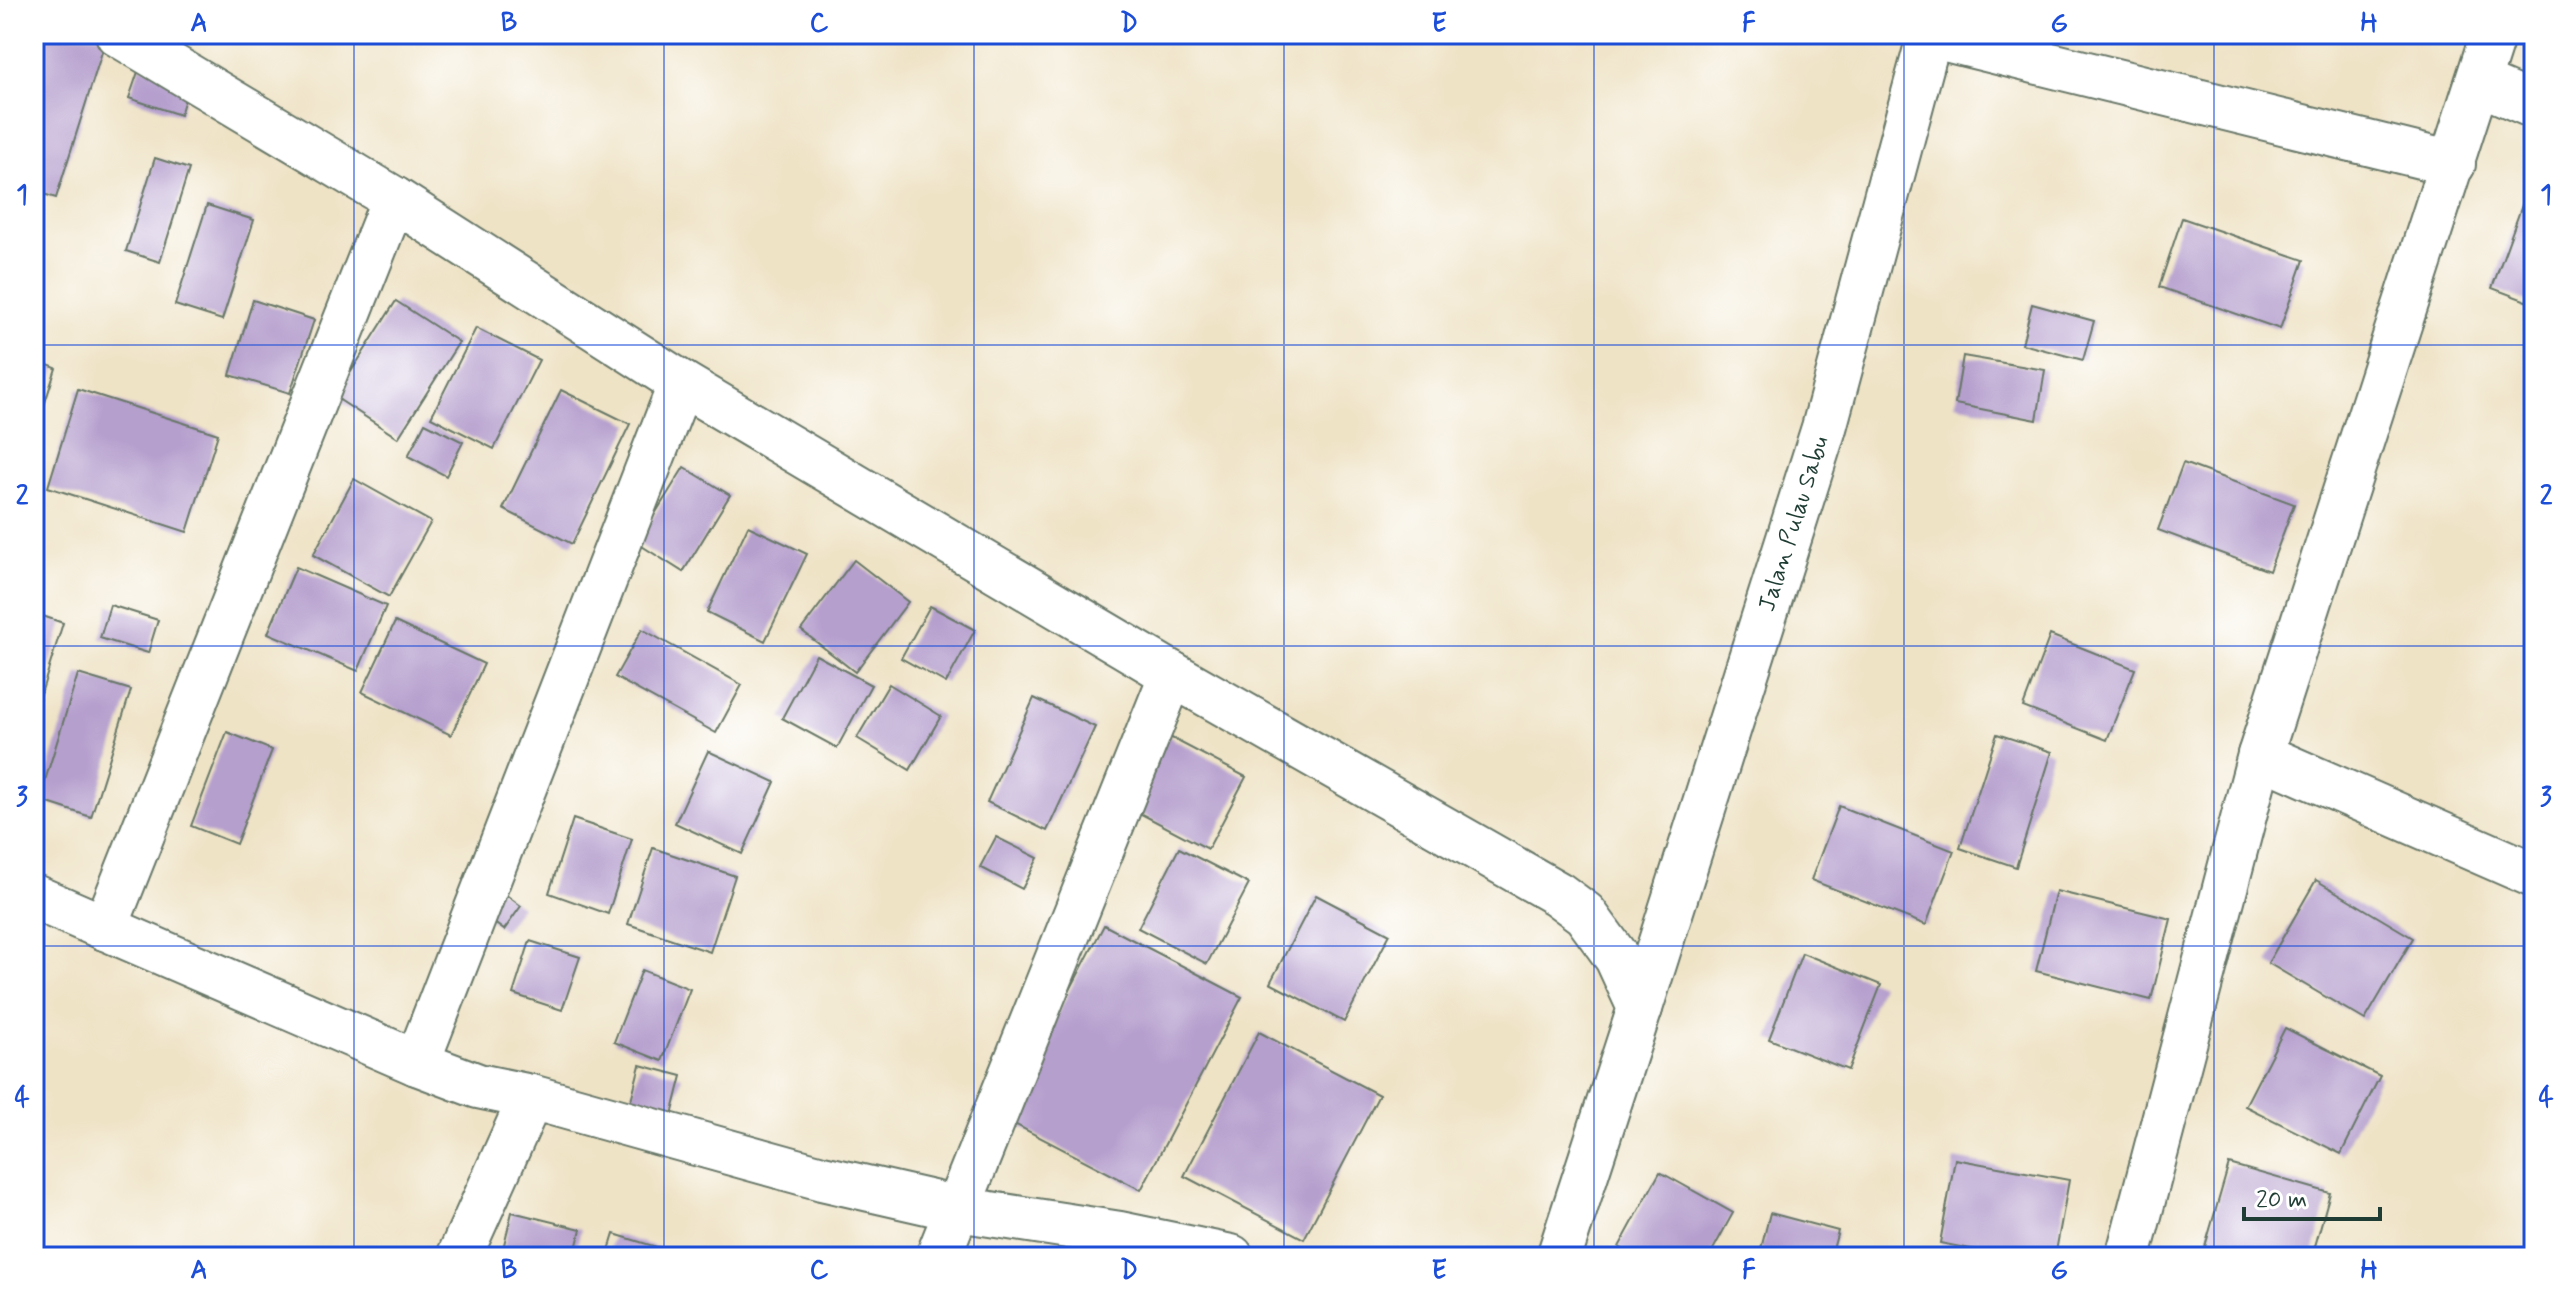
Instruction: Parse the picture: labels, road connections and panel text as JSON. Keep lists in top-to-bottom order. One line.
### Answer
{"streets":{"street":["Jalan Pulau Sabu"]},"scale_bar":"20 m","grid":{"columns":["A","B","C","D","E","F","G","H"],"rows":["1","2","3","4"]}}
